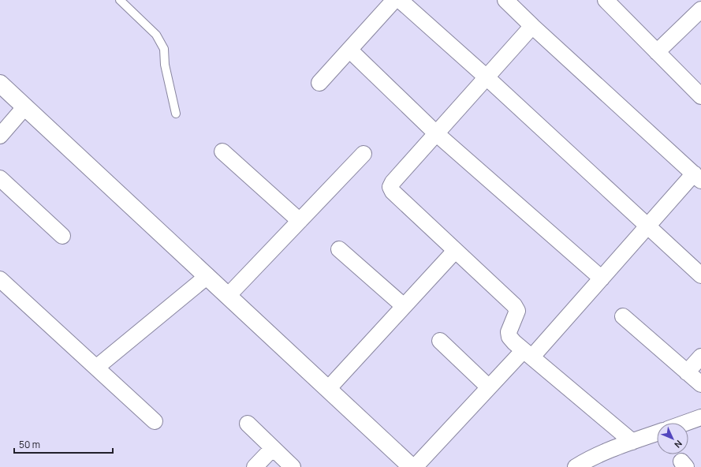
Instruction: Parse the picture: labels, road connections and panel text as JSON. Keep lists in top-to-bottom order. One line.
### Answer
{"scale_bar":"50 m","north":"bottom right"}
